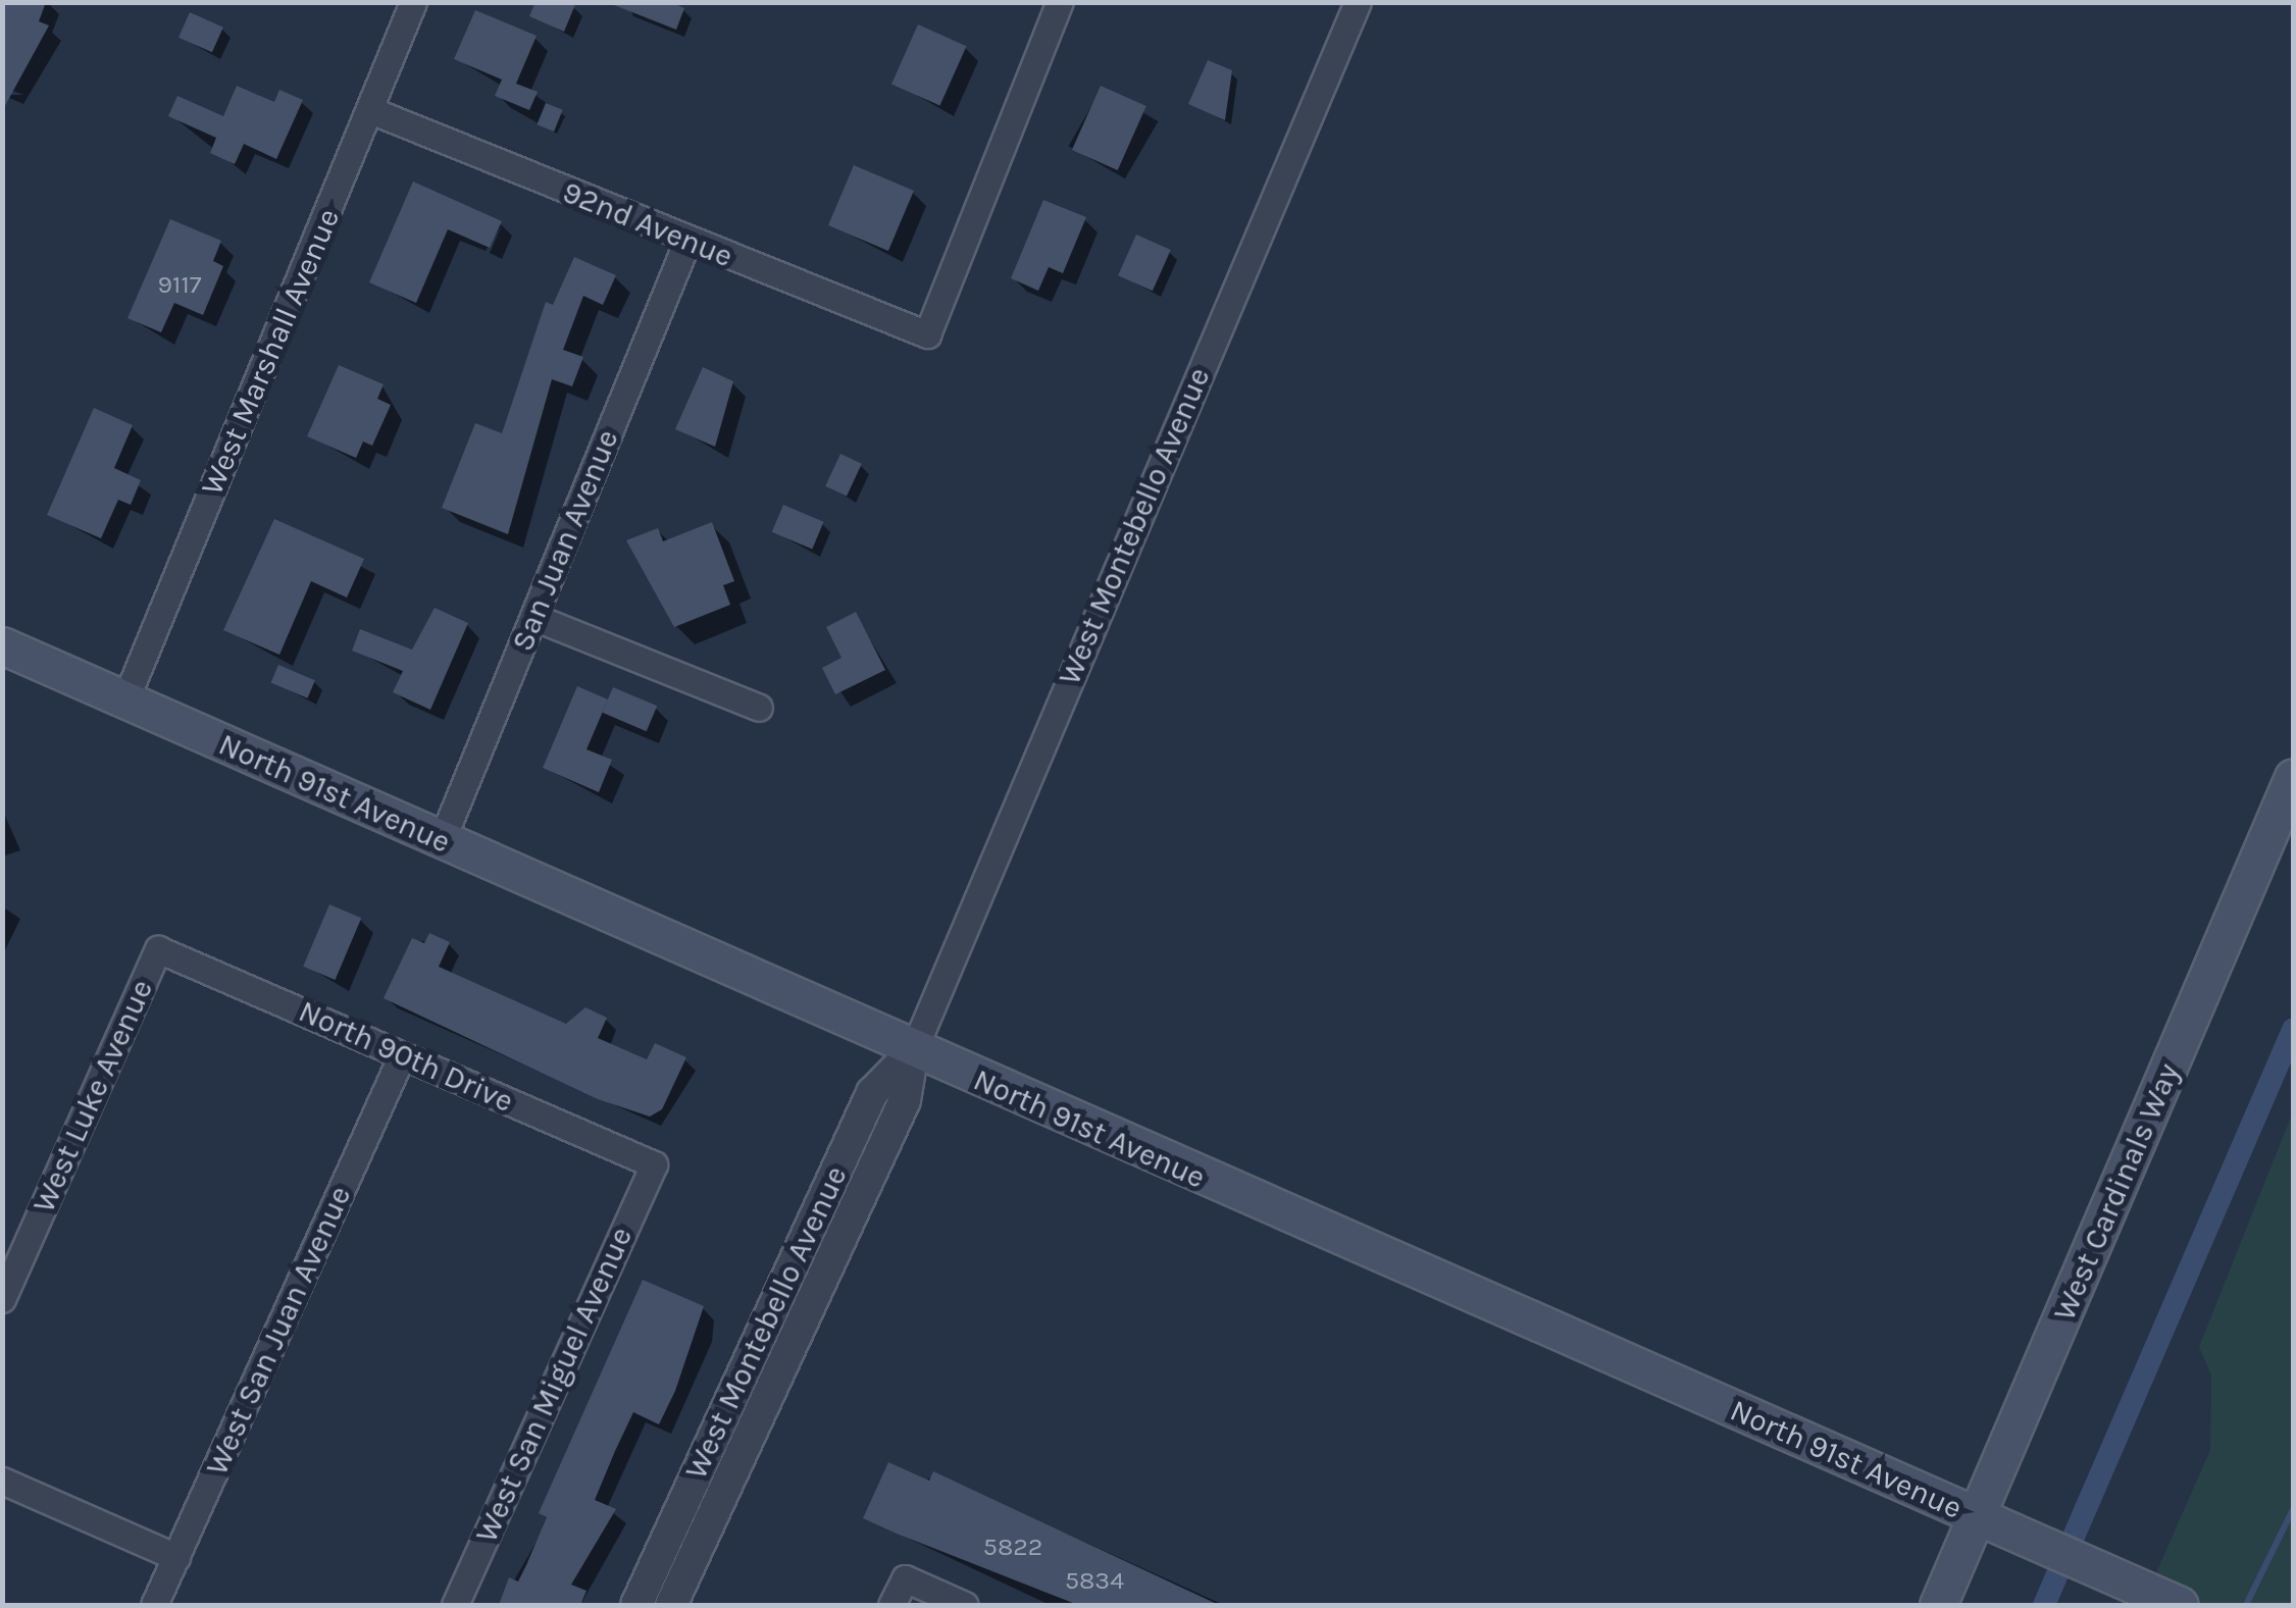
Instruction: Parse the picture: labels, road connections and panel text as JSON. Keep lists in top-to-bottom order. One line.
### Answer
{"streets":{"main road":["North 91st Avenue","West Cardinals Way"],"street":["92nd Avenue","West Marshall Avenue","West Montebello Avenue","San Juan Avenue","North 90th Drive","West Luke Avenue","West San Juan Avenue","West San Miguel Avenue"]},"crossings":[["92nd Avenue","West Marshall Avenue"],["92nd Avenue","San Juan Avenue"],["West Marshall Avenue","North 91st Avenue"],["West Montebello Avenue","North 91st Avenue"],["San Juan Avenue","North 91st Avenue"],["North 91st Avenue","West Cardinals Way"],["North 90th Drive","West Luke Avenue"],["North 90th Drive","West San Juan Avenue"],["North 90th Drive","West San Miguel Avenue"]],"house_numbers":["9117","5822","5834"]}
